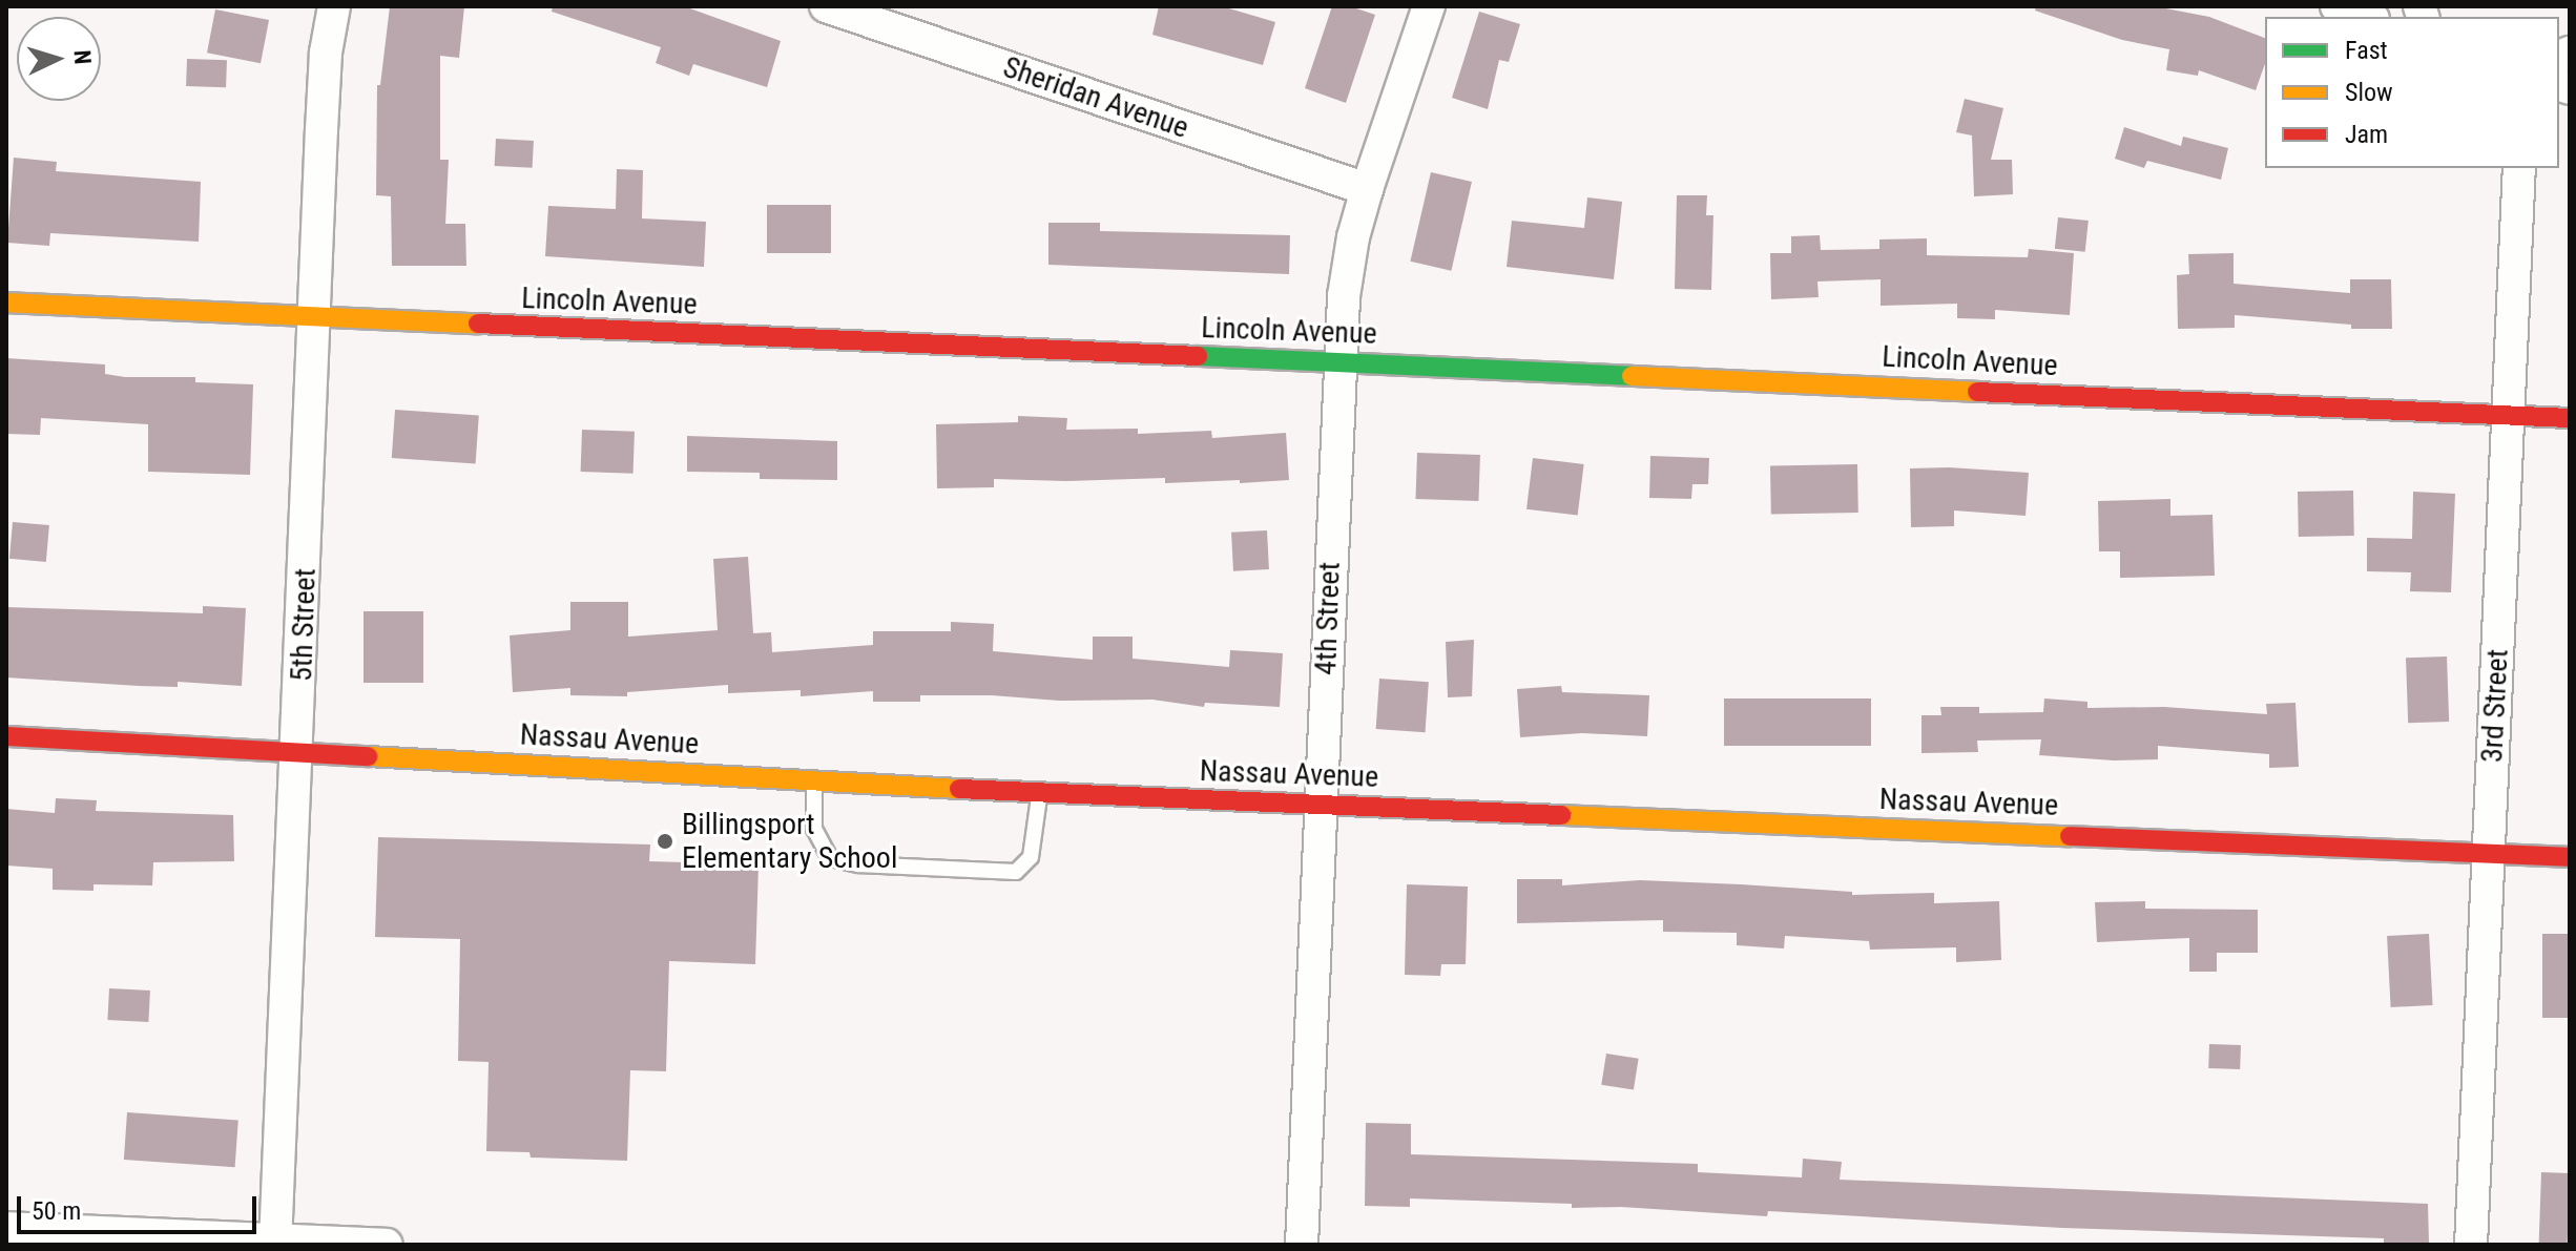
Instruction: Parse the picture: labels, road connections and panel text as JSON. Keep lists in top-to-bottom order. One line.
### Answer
{"streets":{"street":["Sheridan Avenue","Lincoln Avenue","4th Street","5th Street","3rd Street","Nassau Avenue"]},"crossings":[["Sheridan Avenue","4th Street"],["Lincoln Avenue","4th Street"],["Lincoln Avenue","5th Street"],["Lincoln Avenue","3rd Street"],["4th Street","Nassau Avenue"],["5th Street","Nassau Avenue"],["3rd Street","Nassau Avenue"]],"places":["Billingsport Elementary School"],"legend":["Fast","Slow","Jam"],"scale_bar":"50 m","north":"right"}
